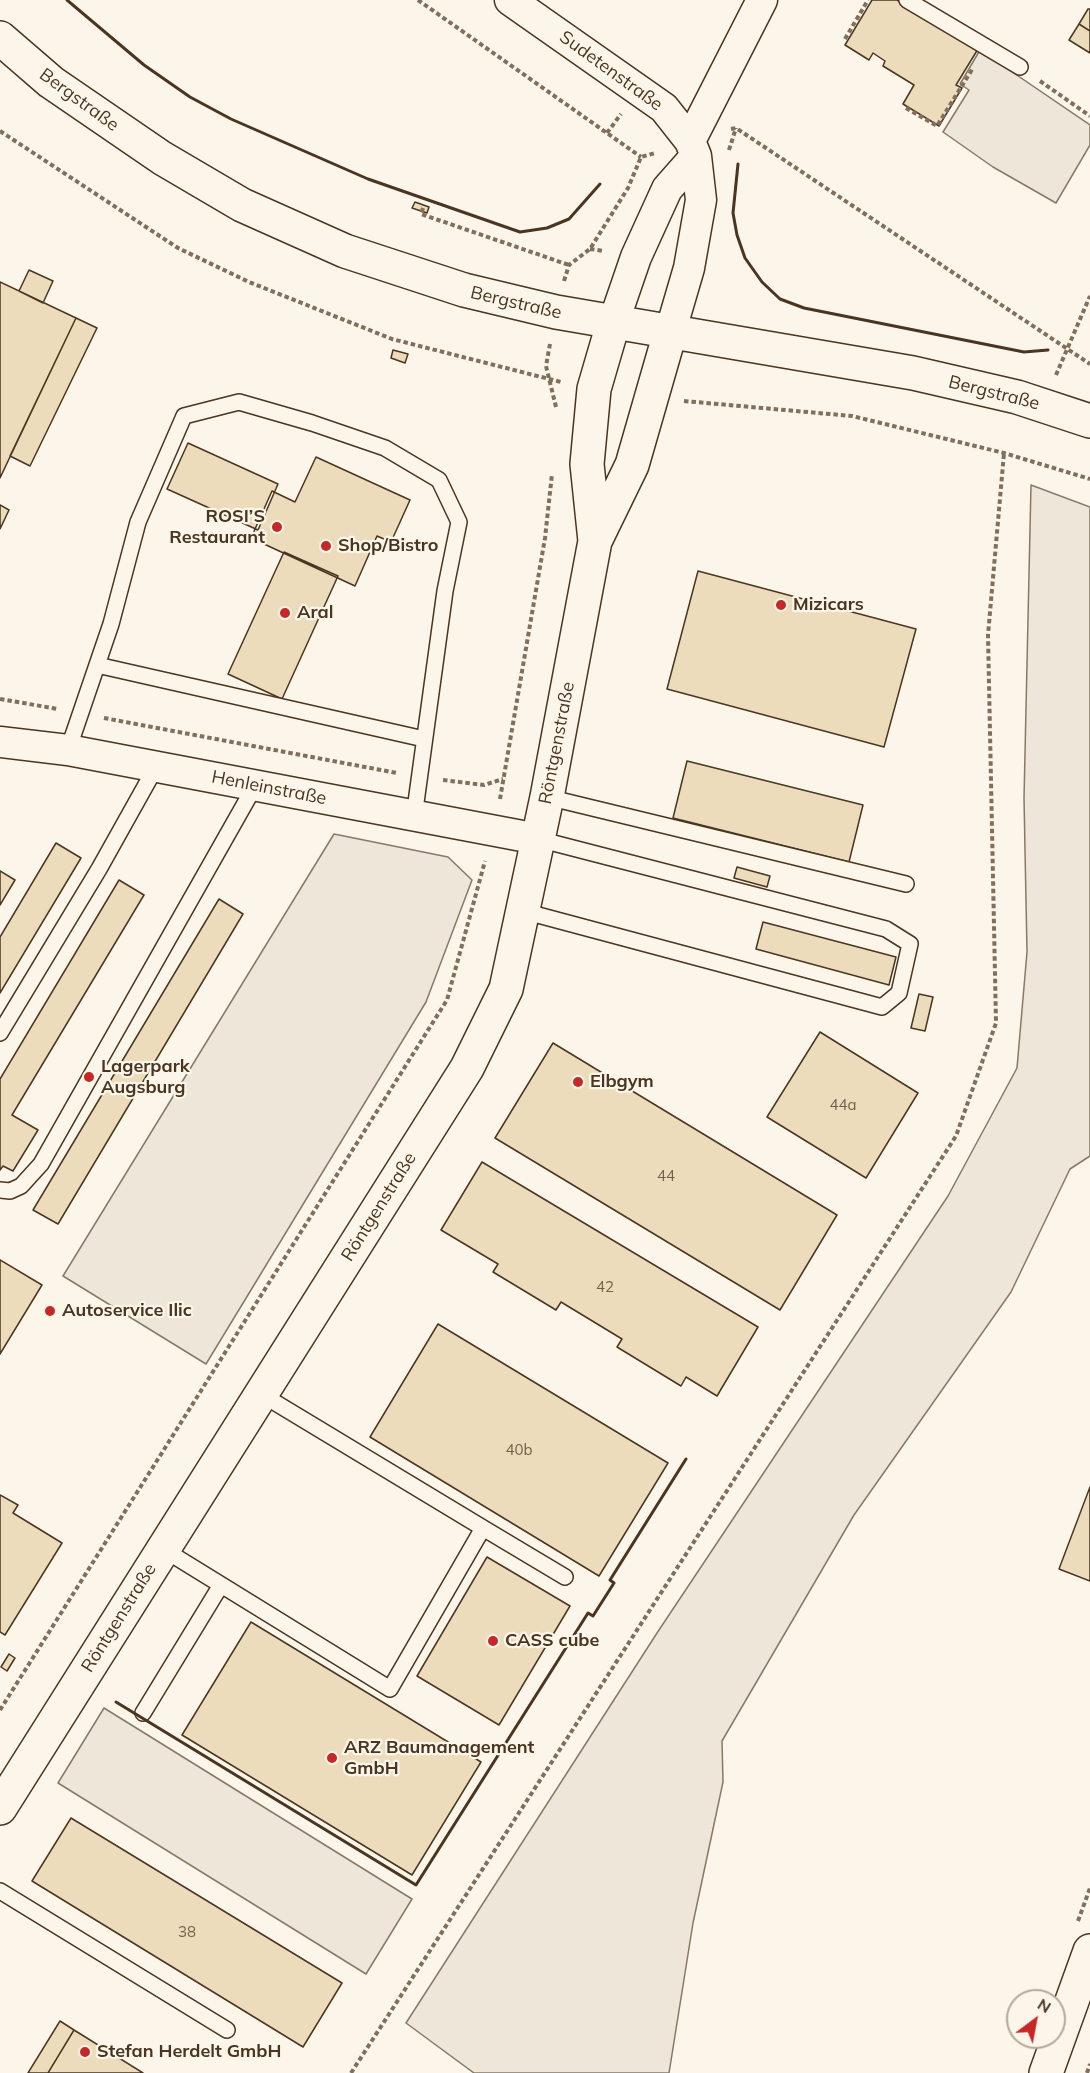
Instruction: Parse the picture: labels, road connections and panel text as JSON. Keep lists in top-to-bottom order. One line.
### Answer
{"streets":{"street":["Sudetenstraße","Bergstraße","Röntgenstraße","Henleinstraße"]},"crossings":[["Bergstraße","Röntgenstraße"],["Röntgenstraße","Henleinstraße"]],"places":["ROSI’S Restaurant","Shop/Bistro","Mizicars","Aral","Lagerpark Augsburg","Elbgym","Autoservice Ilic","CASS cube","ARZ Baumanagement GmbH","Stefan Herdelt GmbH"],"house_numbers":["44a","44","42","40b","38"],"north":"top right"}
